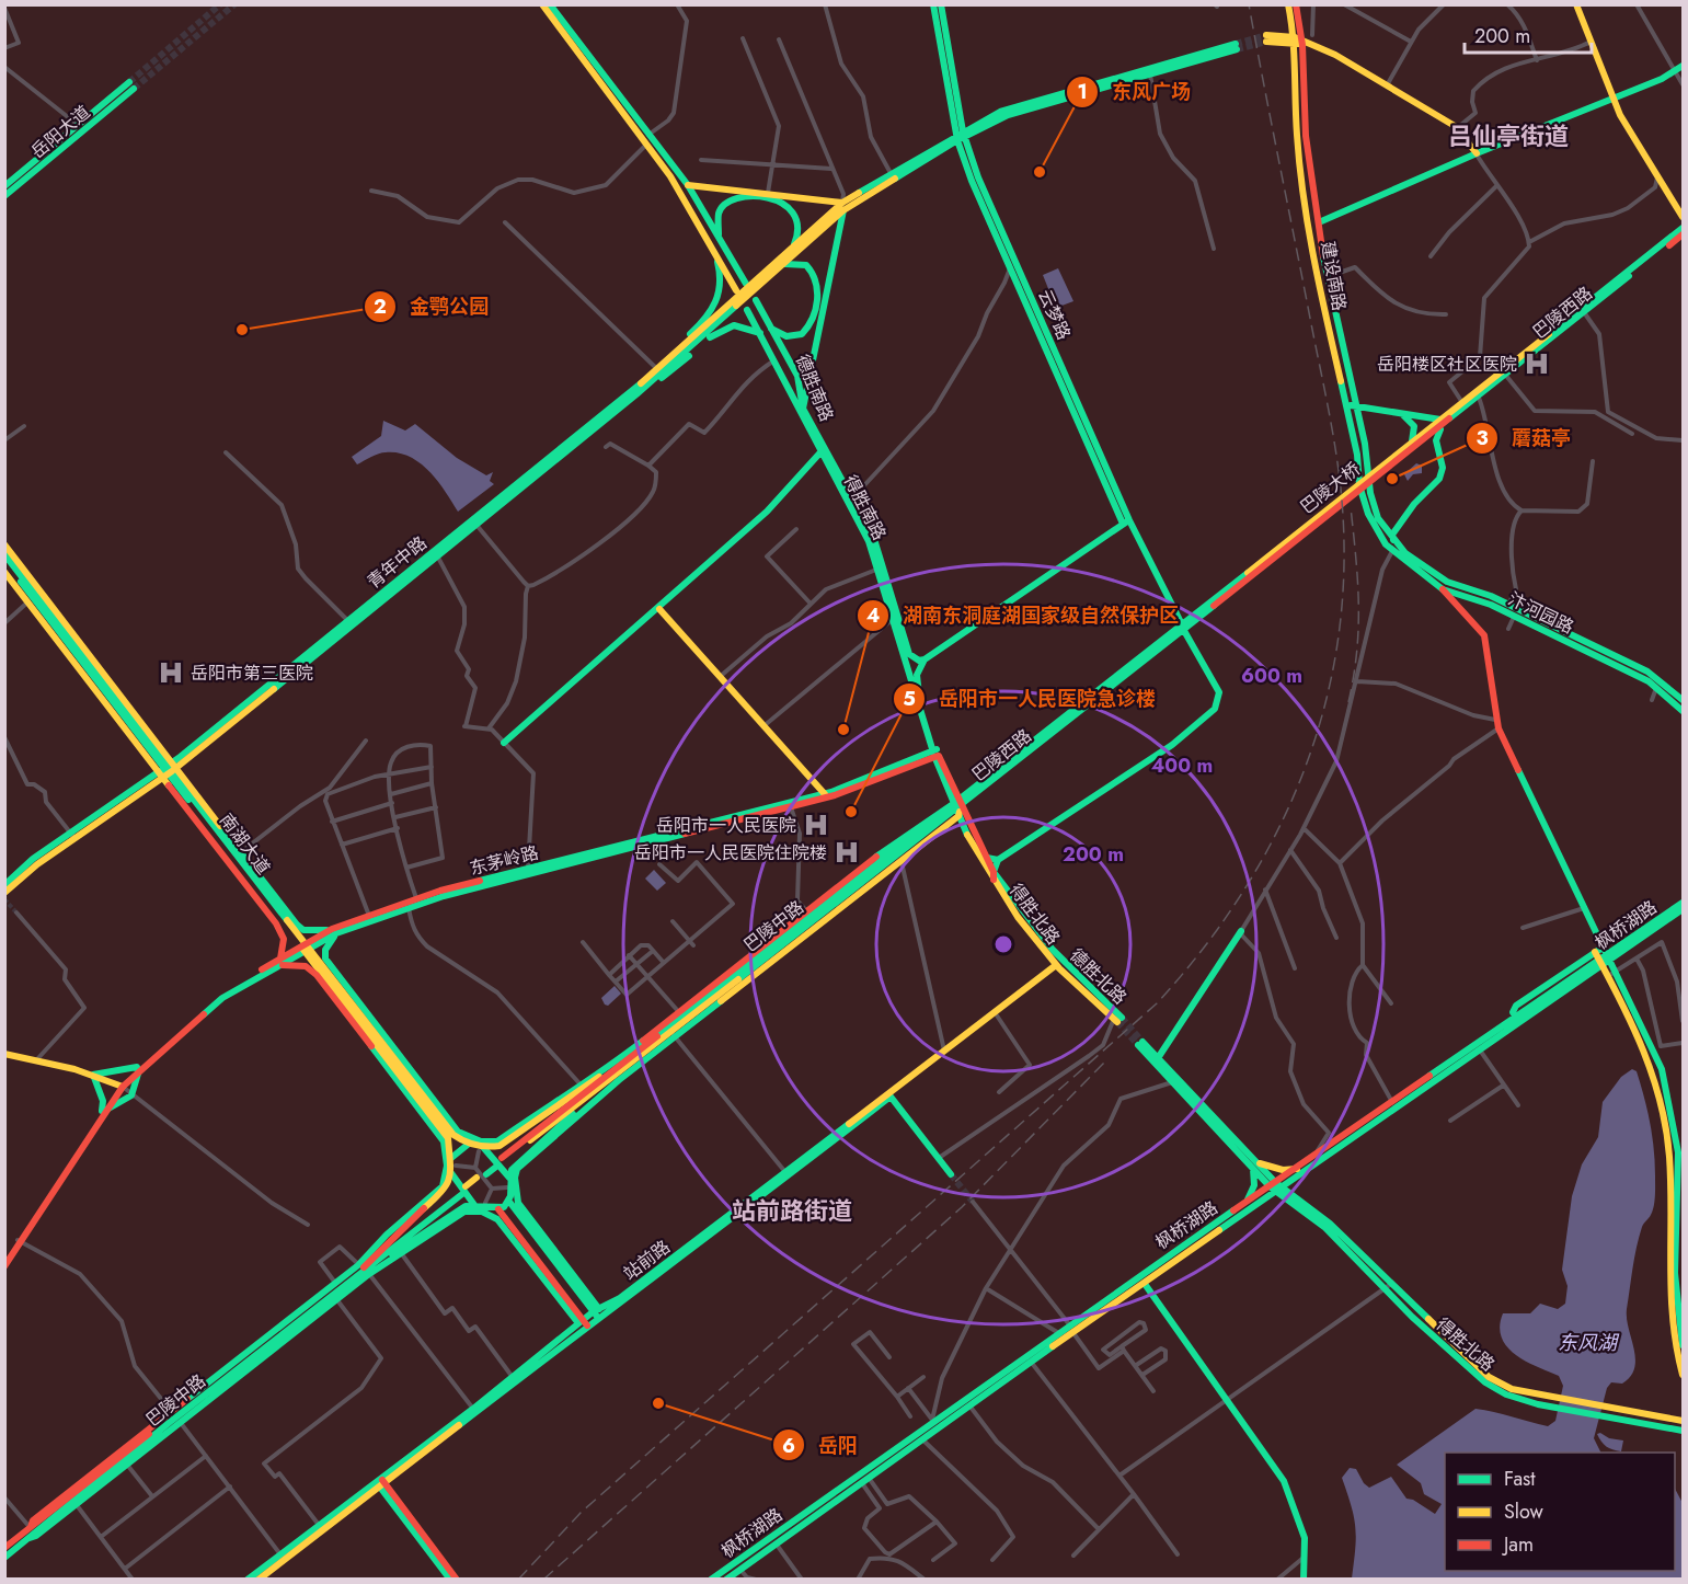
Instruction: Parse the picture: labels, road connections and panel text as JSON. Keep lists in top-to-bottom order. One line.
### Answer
{"streets":{"main road":["岳阳大道","建设南路","巴陵西路","云梦路","德胜南路","巴陵大桥","得胜南路","青年中路","汴河园路","南湖大道","东茅岭路","得胜北路","枫桥湖路","巴陵中路","德胜北路","站前路"]},"crossings":[["建设南路","汴河园路"],["巴陵西路","云梦路"],["巴陵西路","巴陵大桥"],["巴陵西路","得胜南路"],["巴陵西路","得胜北路"],["巴陵西路","巴陵中路"],["德胜南路","得胜南路"],["得胜南路","东茅岭路"],["得胜南路","得胜北路"],["得胜南路","巴陵中路"],["得胜南路","德胜北路"],["青年中路","南湖大道"],["南湖大道","东茅岭路"],["南湖大道","巴陵中路"],["得胜北路","枫桥湖路"],["得胜北路","巴陵中路"],["得胜北路","德胜北路"],["得胜北路","站前路"],["德胜北路","站前路"]],"districts":["吕仙亭街道","站前路街道"],"water":["东风湖"],"places":{"other":["东风广场","金鹗公园","蘑菇亭","湖南东洞庭湖国家级自然保护区","岳阳市一人民医院急诊楼","岳阳"],"hospital":["岳阳楼区社区医院","岳阳市第三医院","岳阳市一人民医院","岳阳市一人民医院住院楼"]},"legend":["Fast","Slow","Jam"],"scale_bar":"200 m","rings":["600 m","400 m","200 m"]}
